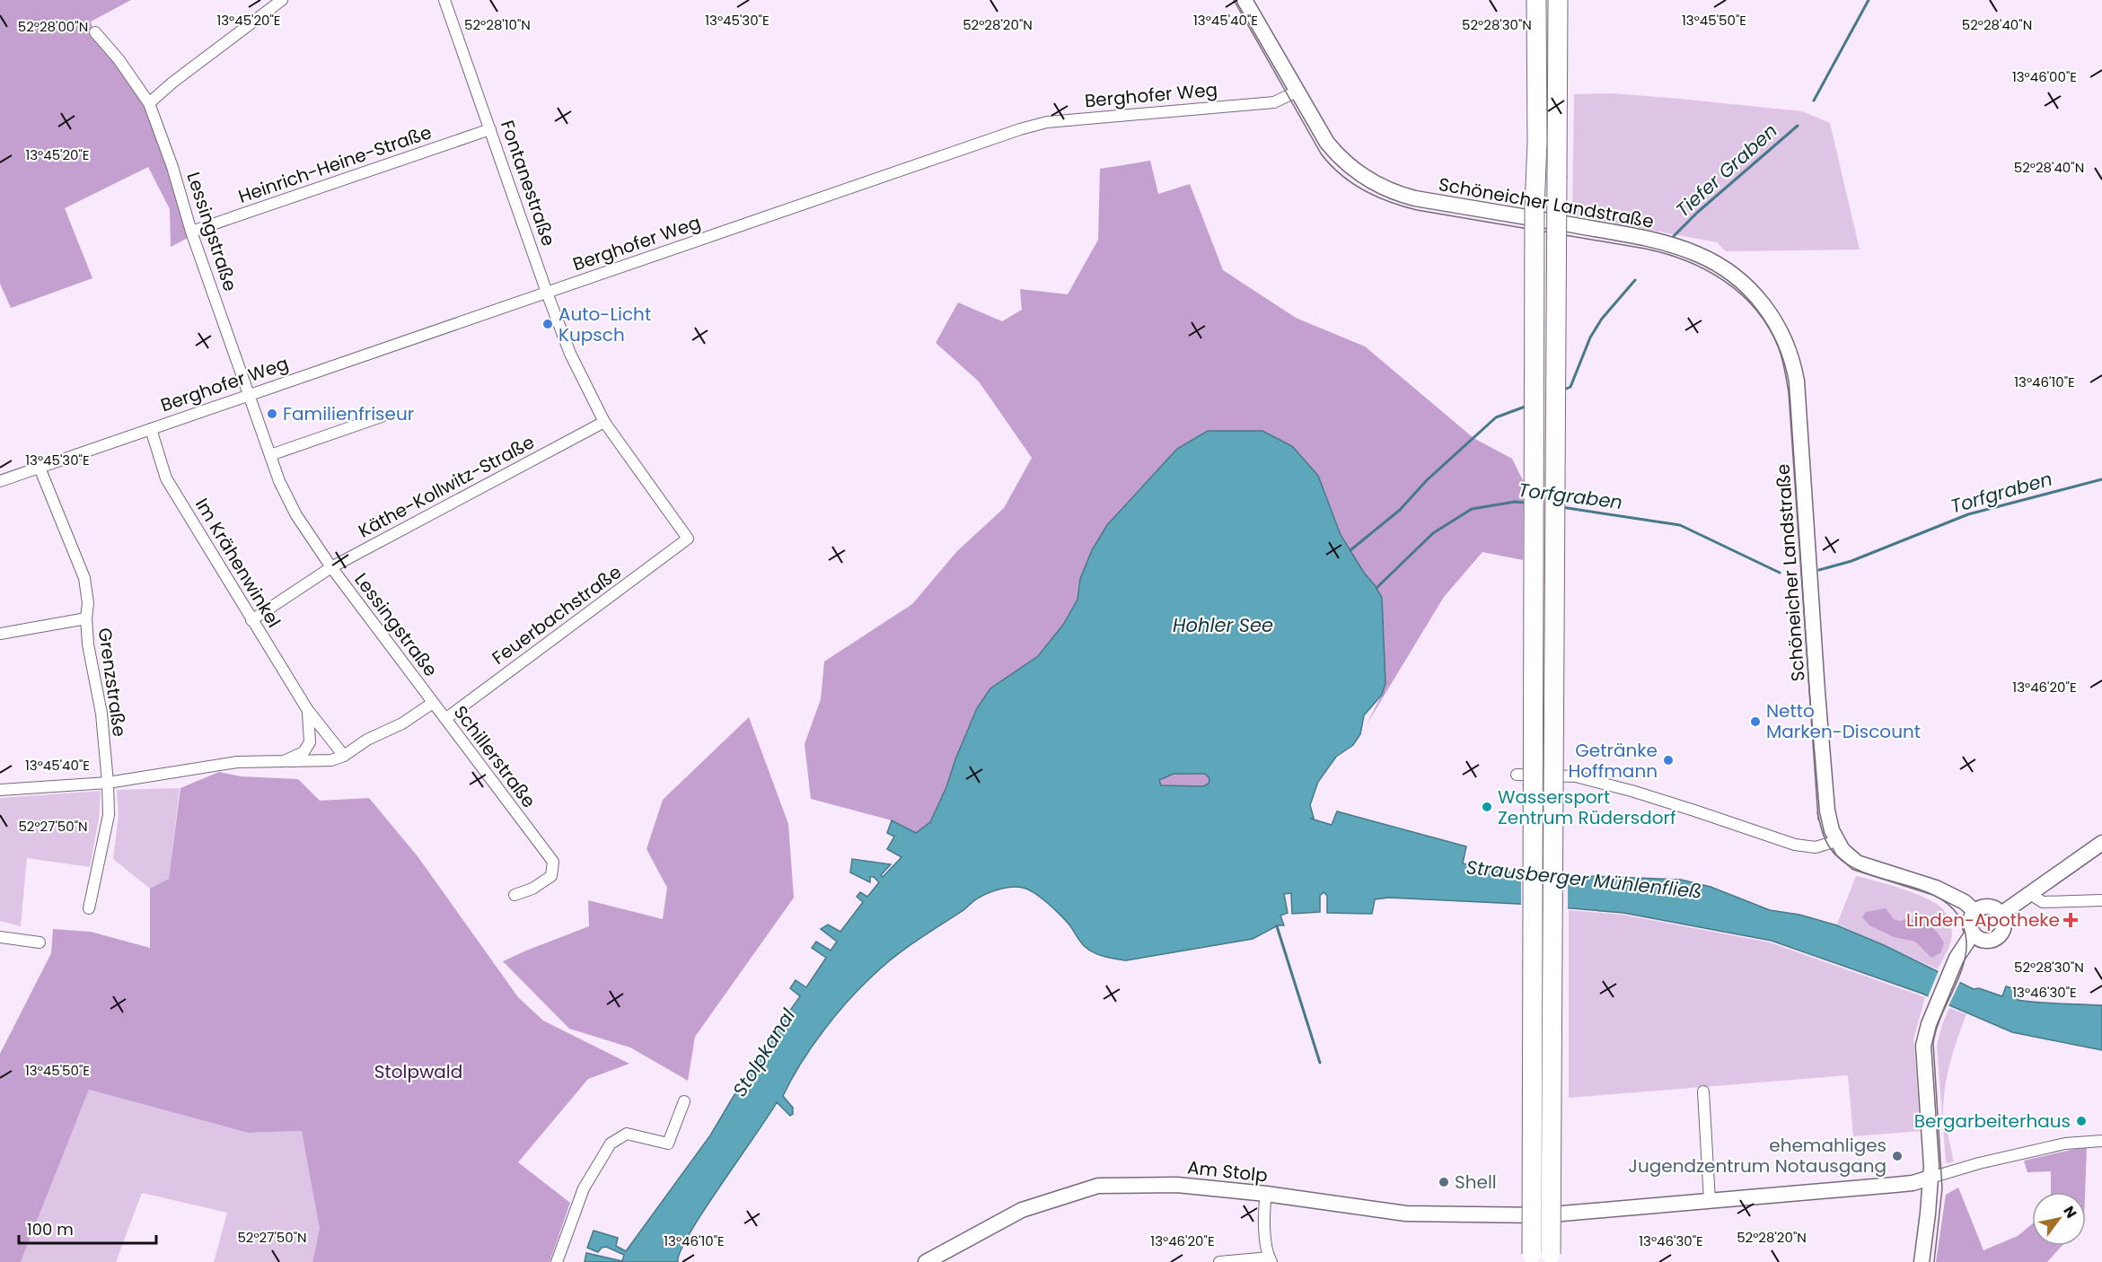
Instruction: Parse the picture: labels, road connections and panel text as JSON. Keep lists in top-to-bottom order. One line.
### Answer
{"streets":{"main road":["Schöneicher Landstraße","Am Stolp"],"street":["Berghofer Weg","Heinrich-Heine-Straße","Fontanestraße","Lessingstraße","Käthe-Kollwitz-Straße","Im Krähenwinkel","Feuerbachstraße","Grenzstraße","Schillerstraße"]},"crossings":[["Berghofer Weg","Fontanestraße"],["Berghofer Weg","Schöneicher Landstraße"],["Berghofer Weg","Lessingstraße"],["Berghofer Weg","Im Krähenwinkel"],["Berghofer Weg","Grenzstraße"],["Heinrich-Heine-Straße","Fontanestraße"],["Heinrich-Heine-Straße","Lessingstraße"],["Fontanestraße","Käthe-Kollwitz-Straße"],["Fontanestraße","Feuerbachstraße"],["Lessingstraße","Käthe-Kollwitz-Straße"],["Lessingstraße","Schillerstraße"],["Käthe-Kollwitz-Straße","Im Krähenwinkel"],["Im Krähenwinkel","Grenzstraße"],["Im Krähenwinkel","Schillerstraße"],["Feuerbachstraße","Schillerstraße"]],"water":["Tiefer Graben","Torfgraben","Hohler See","Strausberger Mühlenfließ","Stolpkanal"],"parks":["Stolpwald"],"places":{"other":["Auto-Licht Kupsch","Familienfriseur","Netto Marken-Discount","Getränke Hoffmann","Wassersport Zentrum Rüdersdorf","Bergarbeiterhaus","ehemahliges Jugendzentrum Notausgang","Shell"],"health":["Linden-Apotheke"]},"scale_bar":"100 m","north":"top right","coordinates":["13°45'20\"E","13°45'30\"E","13°45'40\"E","13°45'50\"E","52°28'40\"N","52°28'20\"N","52°28'10\"N","52°28'30\"N","52°28'00\"N","13°46'00\"E","13°46'10\"E","13°46'20\"E","52°27'50\"N","13°46'30\"E"]}
